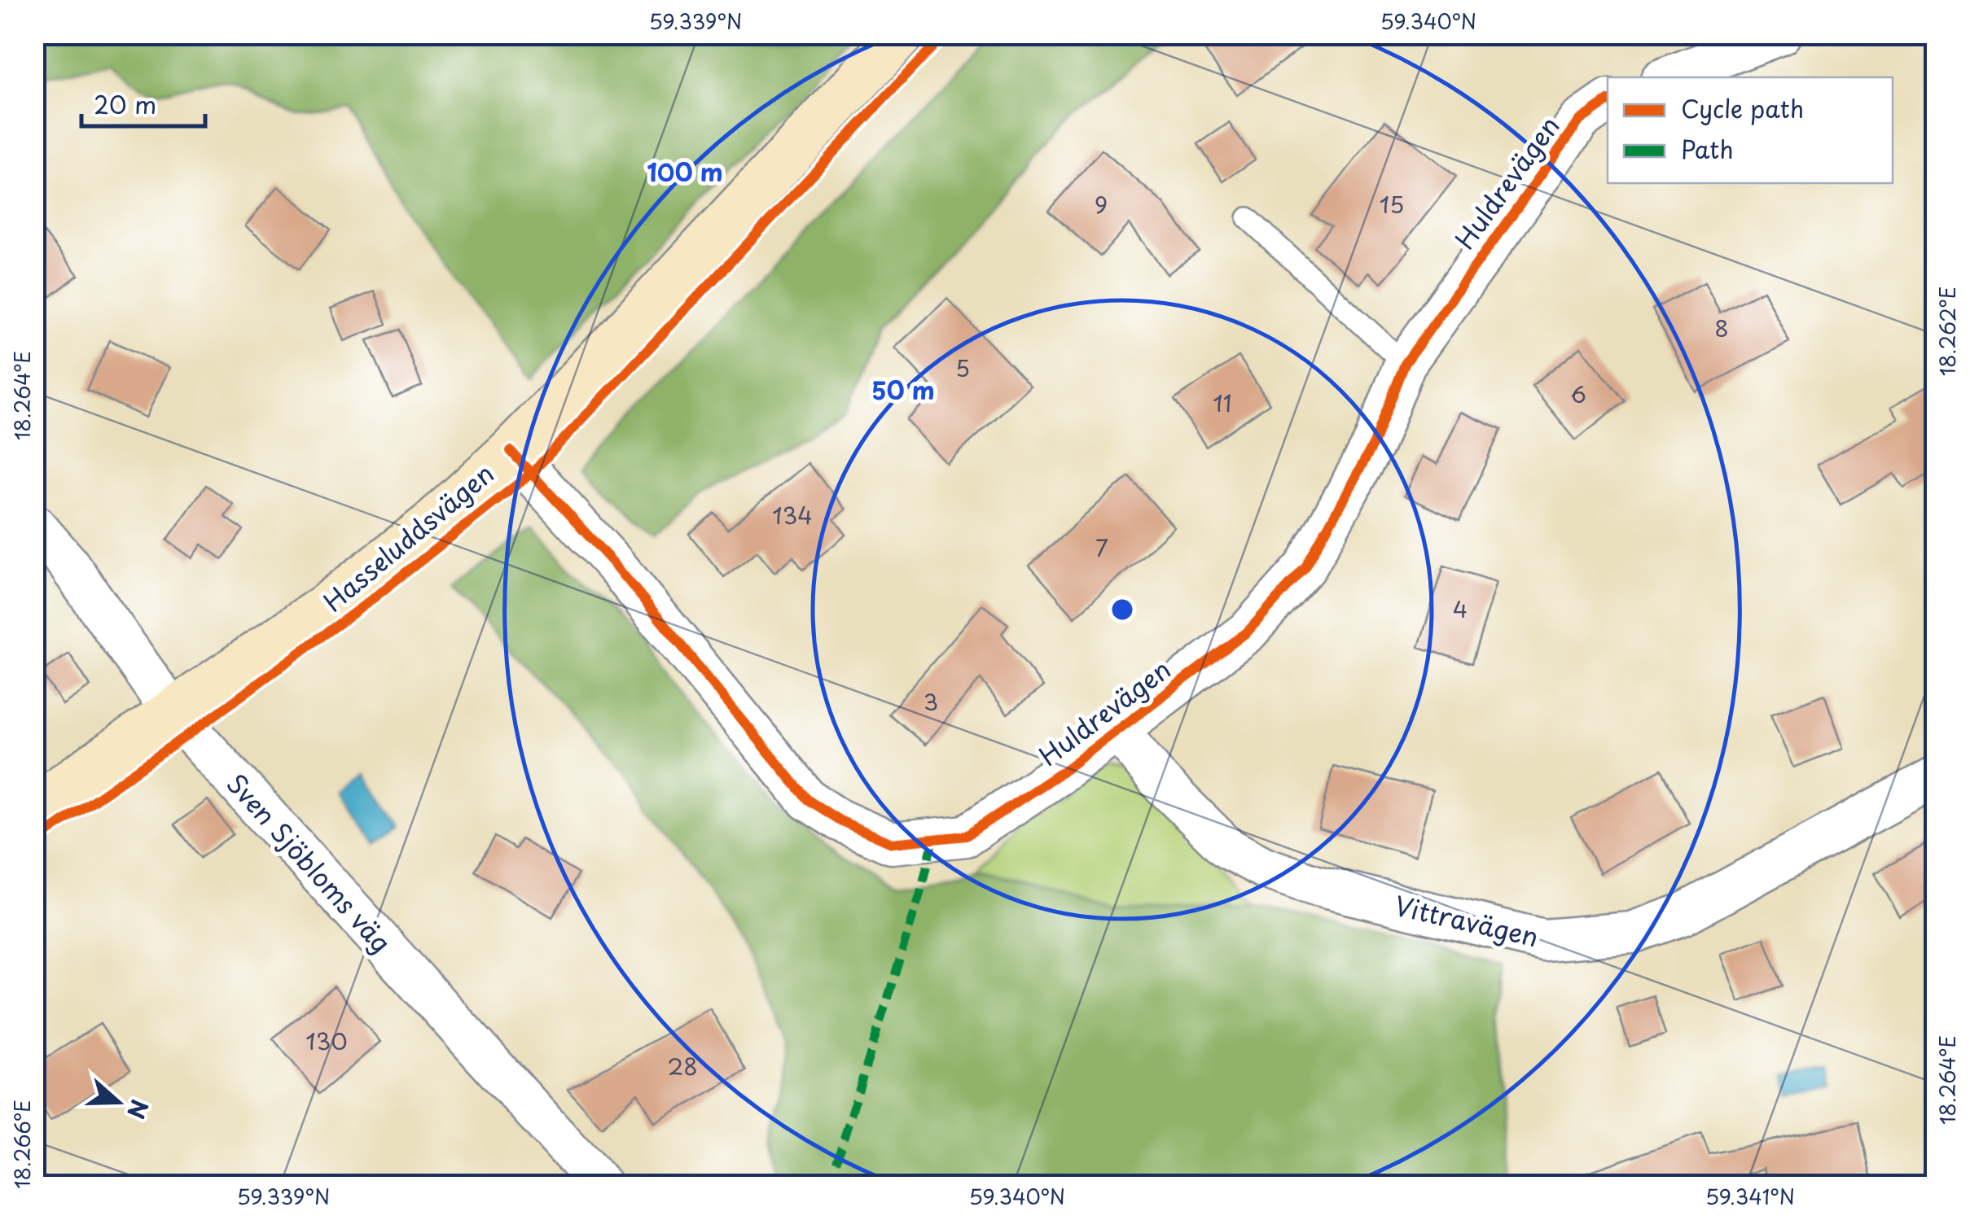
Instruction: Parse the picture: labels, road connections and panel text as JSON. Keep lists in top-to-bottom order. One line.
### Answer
{"streets":{"street":["Huldrevägen","Hasseluddsvägen","Sven Sjöbloms väg","Vittravägen"]},"crossings":[["Huldrevägen","Hasseluddsvägen"],["Huldrevägen","Vittravägen"],["Hasseluddsvägen","Sven Sjöbloms väg"]],"house_numbers":["9","15","8","5","6","11","134","7","4","3","130","28"],"legend":["Cycle path","Path"],"scale_bar":"20 m","north":"right","coordinates":["59.339°N","59.340°N","18.262°E","18.264°E","18.266°E","59.341°N"],"rings":["100 m","50 m"]}
